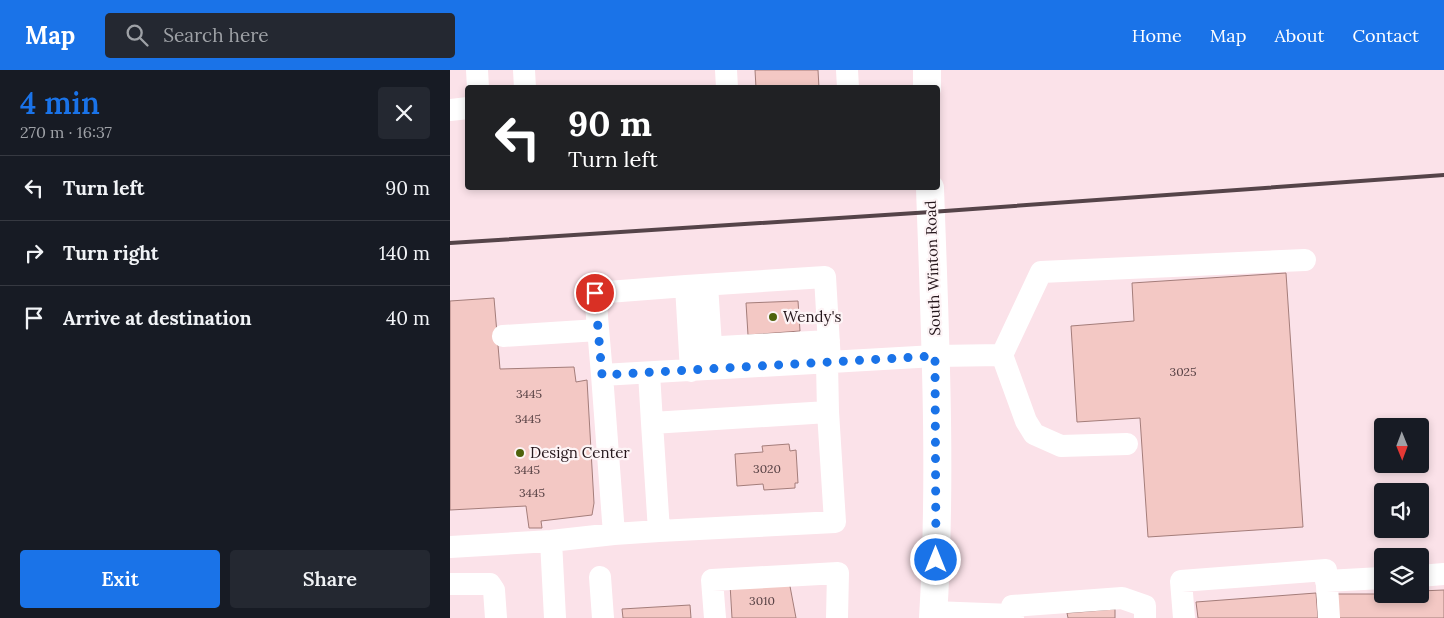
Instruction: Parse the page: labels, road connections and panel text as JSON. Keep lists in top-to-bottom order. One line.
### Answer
{"streets":{"main road":["South Winton Road"]},"places":["Wendy's","Design Center"],"house_numbers":["3025","3445","3445","3020","3445","3445","3010"],"north":"bottom","page":{"header":"Map","search":"Search here","nav":["Home","Map","About","Contact"],"heading":["4 min","270 m · 16:37"],"turn":["90 m","Turn left"],"list":[{"name":"Turn left","value":"90 m"},{"name":"Turn right","value":"140 m"},{"name":"Arrive at destination","value":"40 m"}],"buttons":["Exit","Share"]}}
